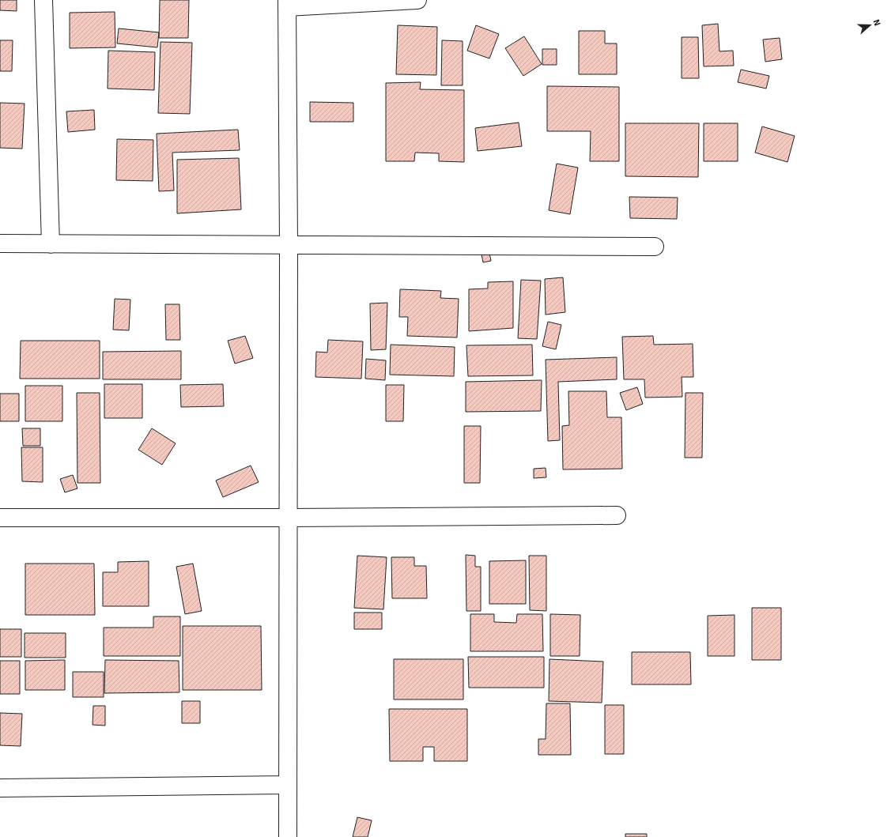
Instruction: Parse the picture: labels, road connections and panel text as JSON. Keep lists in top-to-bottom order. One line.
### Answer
{"north":"right"}
